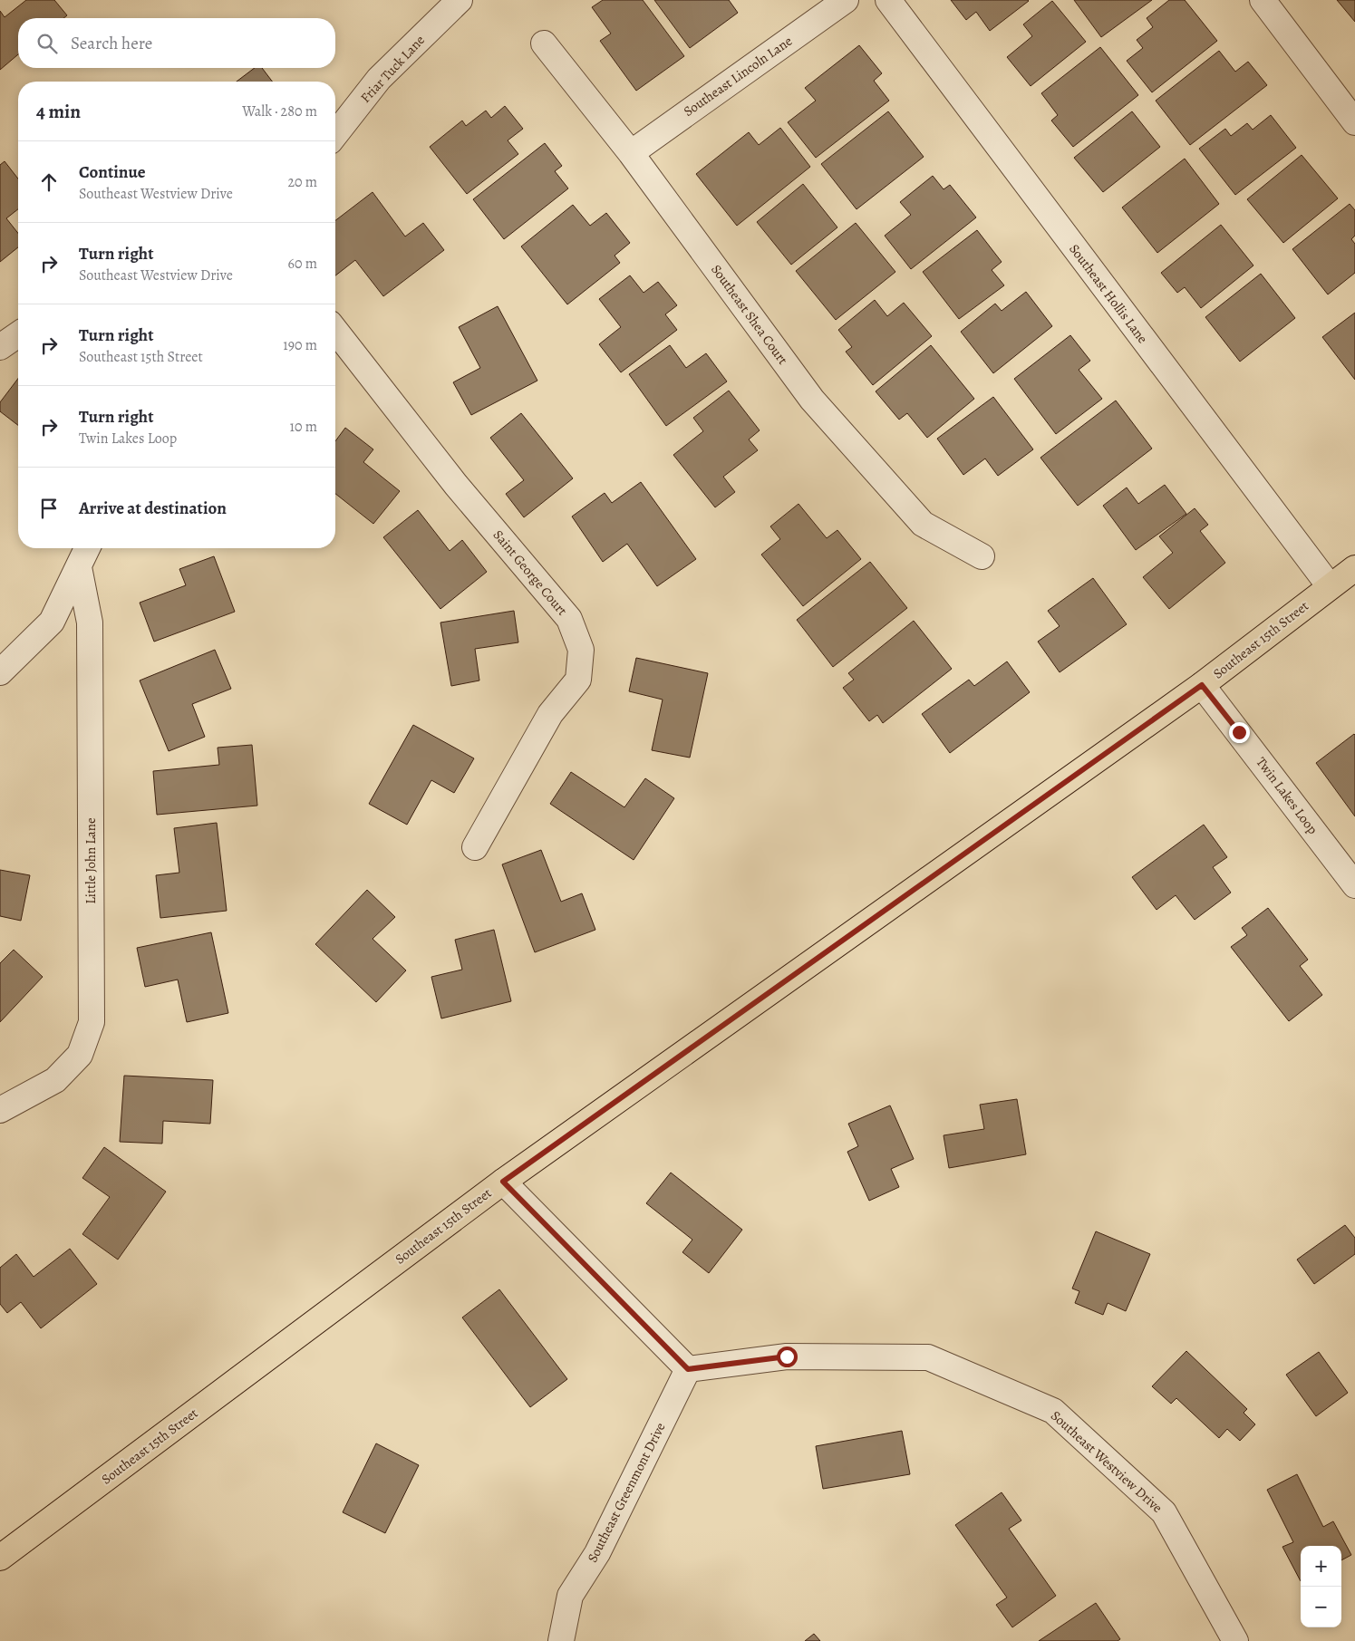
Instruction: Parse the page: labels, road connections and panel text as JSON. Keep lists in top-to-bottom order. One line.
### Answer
{"streets":{"main road":["Southeast 15th Street"],"street":["Friar Tuck Lane","Southeast Lincoln Lane","Southeast Hollis Lane","Southeast Shea Court","Saint George Court","Twin Lakes Loop","Little John Lane","Southeast Westview Drive","Southeast Greenmont Drive"]},"crossings":[["Southeast Lincoln Lane","Southeast Shea Court"],["Southeast Hollis Lane","Southeast 15th Street"],["Southeast 15th Street","Twin Lakes Loop"],["Southeast Westview Drive","Southeast Greenmont Drive"]],"page":{"search":"Search here","heading":["4 min","Walk · 280 m"],"list":[["Continue","Southeast Westview Drive","20 m"],["Turn right","Southeast Westview Drive","60 m"],["Turn right","Southeast 15th Street","190 m"],["Turn right","Twin Lakes Loop","10 m"],"Arrive at destination"],"map_buttons":["+","−"]}}
